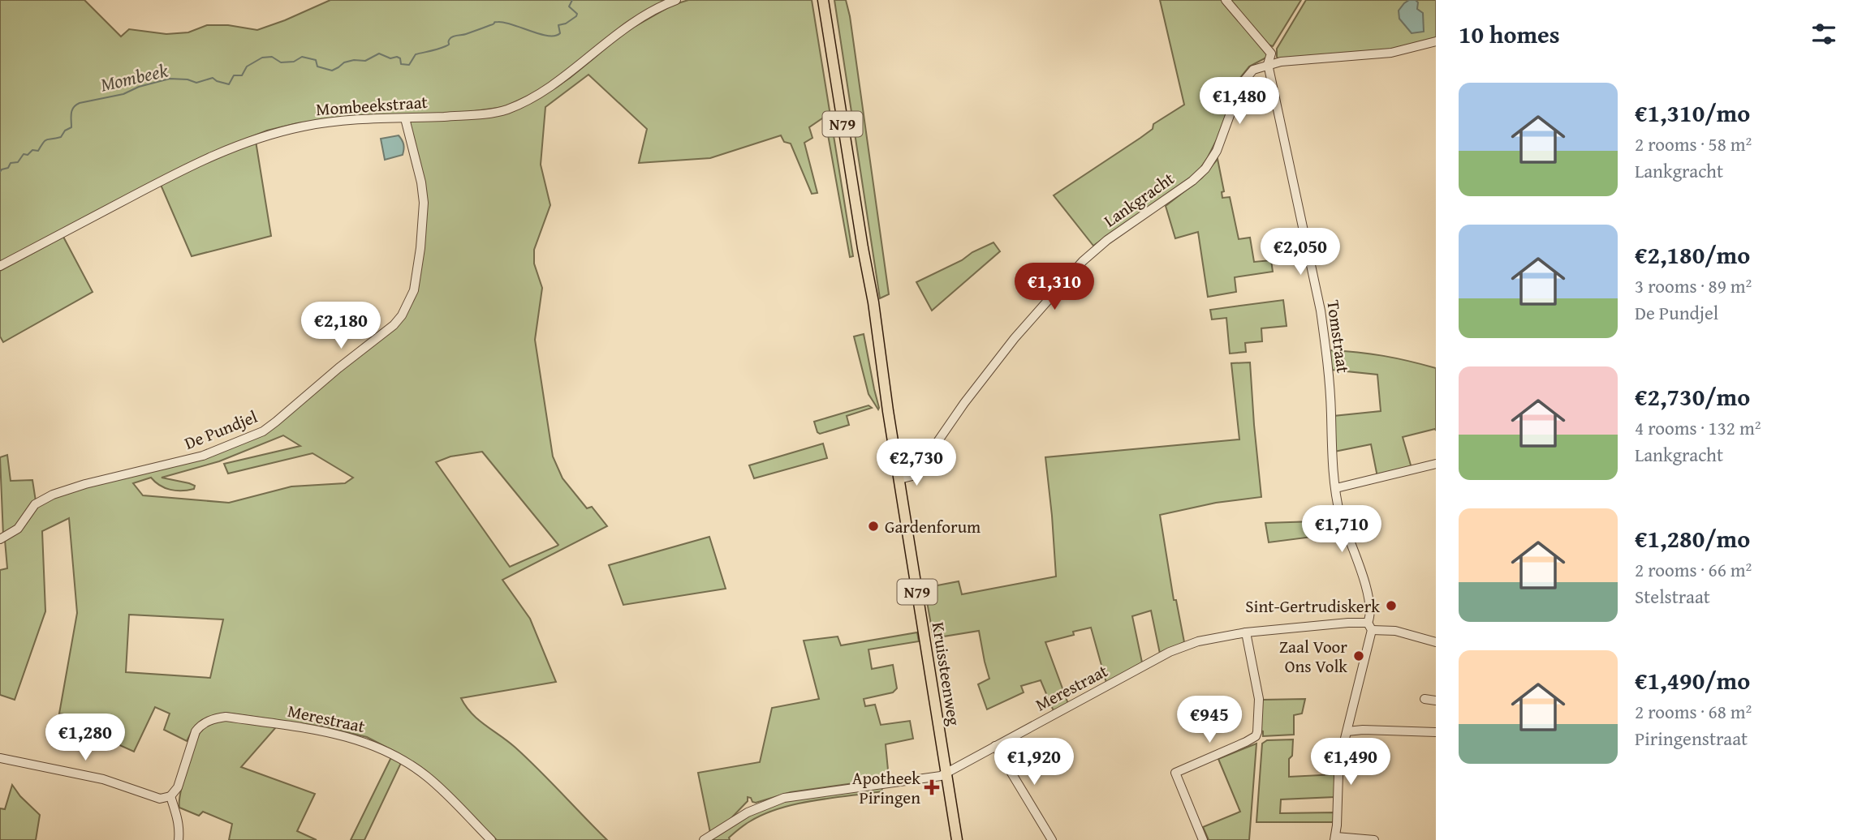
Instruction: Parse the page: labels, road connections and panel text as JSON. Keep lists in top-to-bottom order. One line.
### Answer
{"streets":{"main road":["N79","Kruissteenweg"],"street":["Mombeekstraat","Lankgracht","Tomstraat","De Pundjel","Merestraat"]},"crossings":[["Mombeekstraat","De Pundjel"],["Lankgracht","Tomstraat"],["Lankgracht","Kruissteenweg"],["Tomstraat","Merestraat"],["Kruissteenweg","Merestraat"]],"water":["Mombeek"],"places":{"other":["Gardenforum","Sint-Gertrudiskerk","Zaal Voor Ons Volk"],"health":["Apotheek Piringen"]},"page":{"heading":"10 homes","list":[{"name":"€1,310/mo","note":"2 rooms · 58 m² · Lankgracht"},{"name":"€2,180/mo","note":"3 rooms · 89 m² · De Pundjel"},{"name":"€2,730/mo","note":"4 rooms · 132 m² · Lankgracht"},{"name":"€1,280/mo","note":"2 rooms · 66 m² · Stelstraat"},{"name":"€1,490/mo","note":"2 rooms · 68 m² · Piringenstraat"}],"price":["€1,480","€2,050","€1,310","€2,180","€2,730","€1,710","€945","€1,280","€1,920","€1,490"]}}
